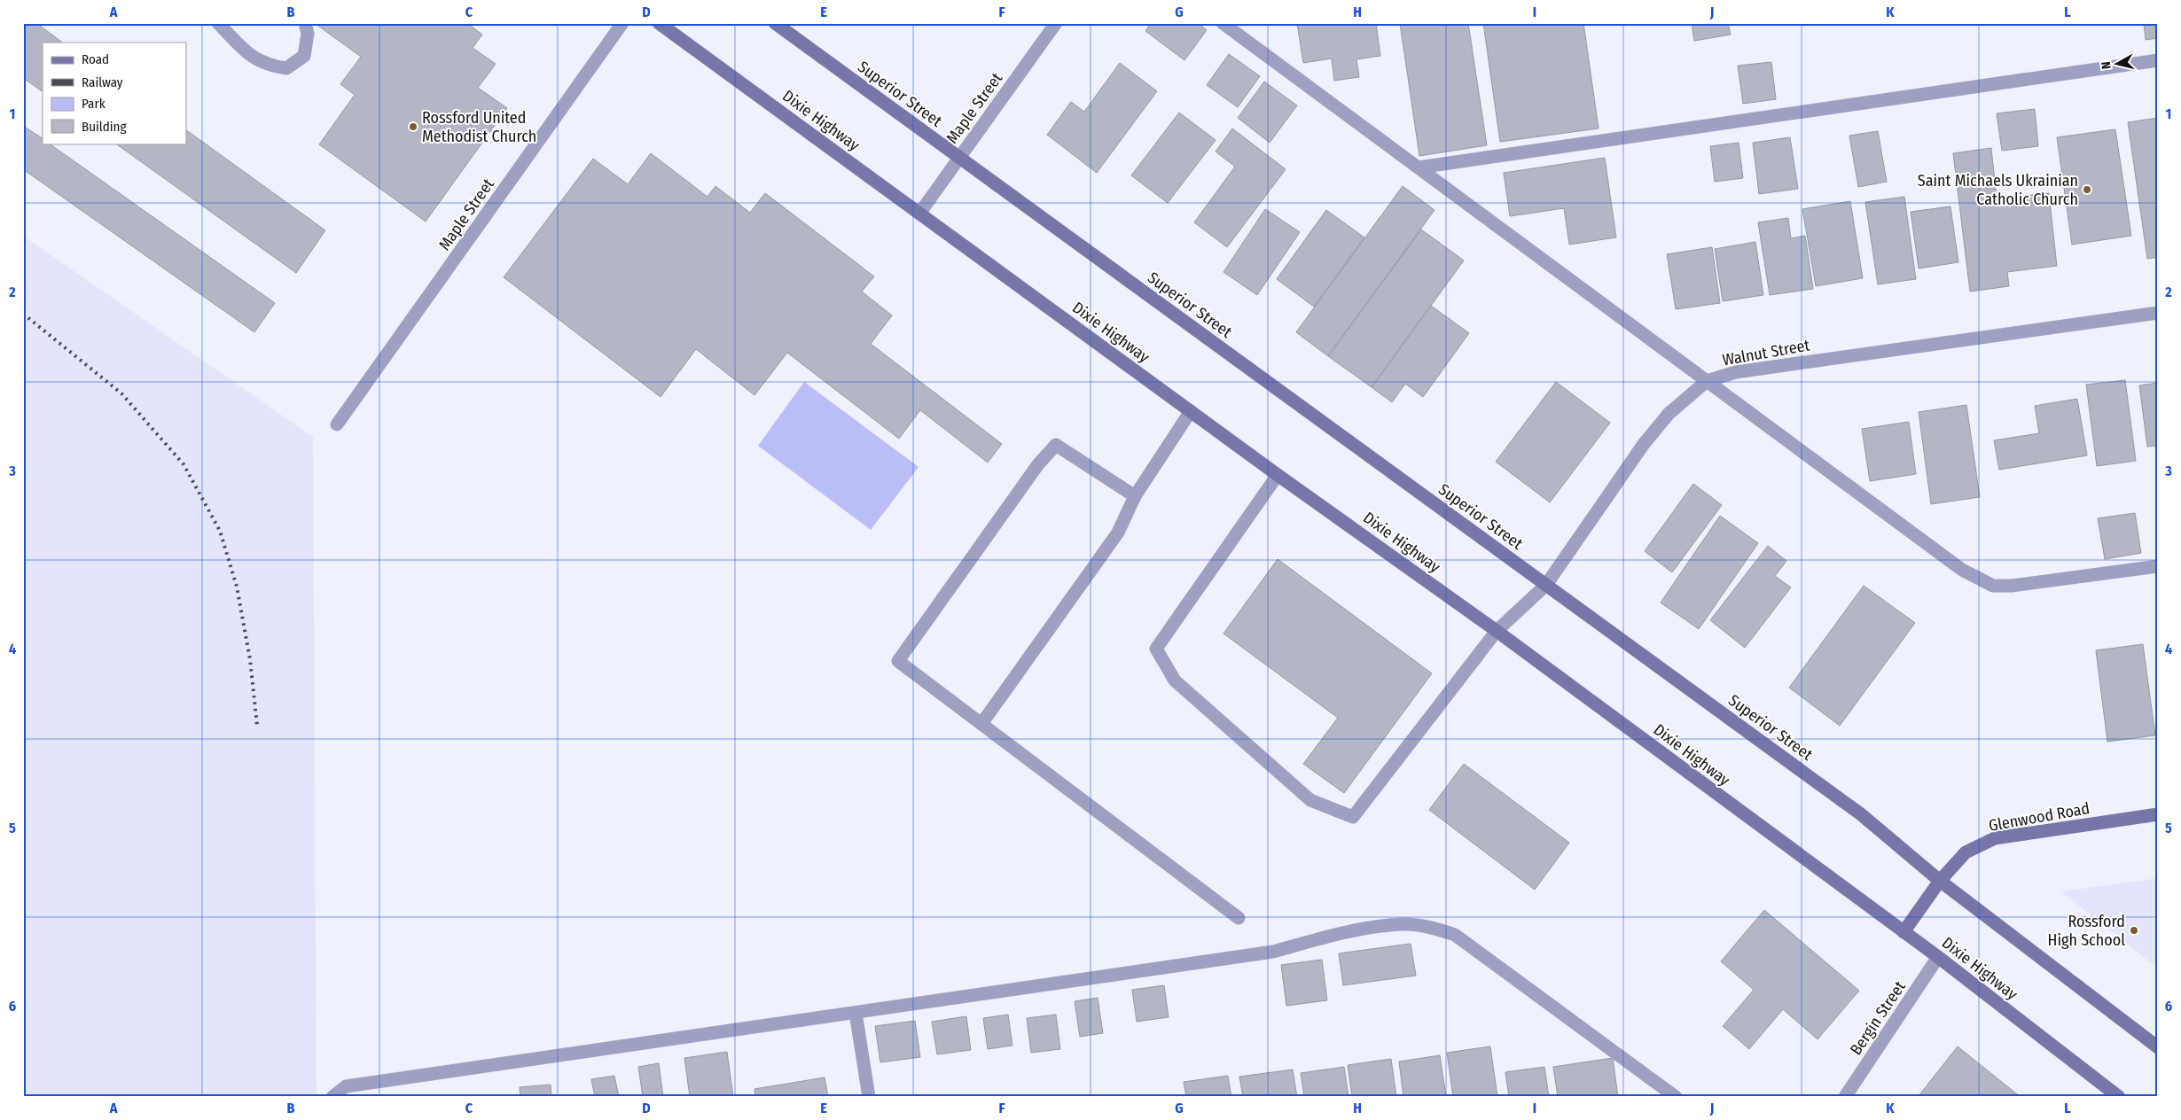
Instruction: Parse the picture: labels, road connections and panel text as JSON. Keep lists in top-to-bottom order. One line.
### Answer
{"streets":{"main road":["Superior Street","Dixie Highway","Glenwood Road"],"street":["Maple Street","Walnut Street","Bergin Street"]},"crossings":[["Superior Street","Maple Street"],["Superior Street","Walnut Street"],["Superior Street","Glenwood Road"],["Maple Street","Dixie Highway"],["Dixie Highway","Walnut Street"],["Dixie Highway","Glenwood Road"],["Dixie Highway","Bergin Street"]],"places":["Rossford United Methodist Church","Saint Michaels Ukrainian Catholic Church","Rossford High School"],"legend":["Road","Railway","Park","Building"],"north":"left","grid":{"columns":["A","B","C","D","E","F","G","H","I","J","K","L"],"rows":["1","2","3","4","5","6"]}}
